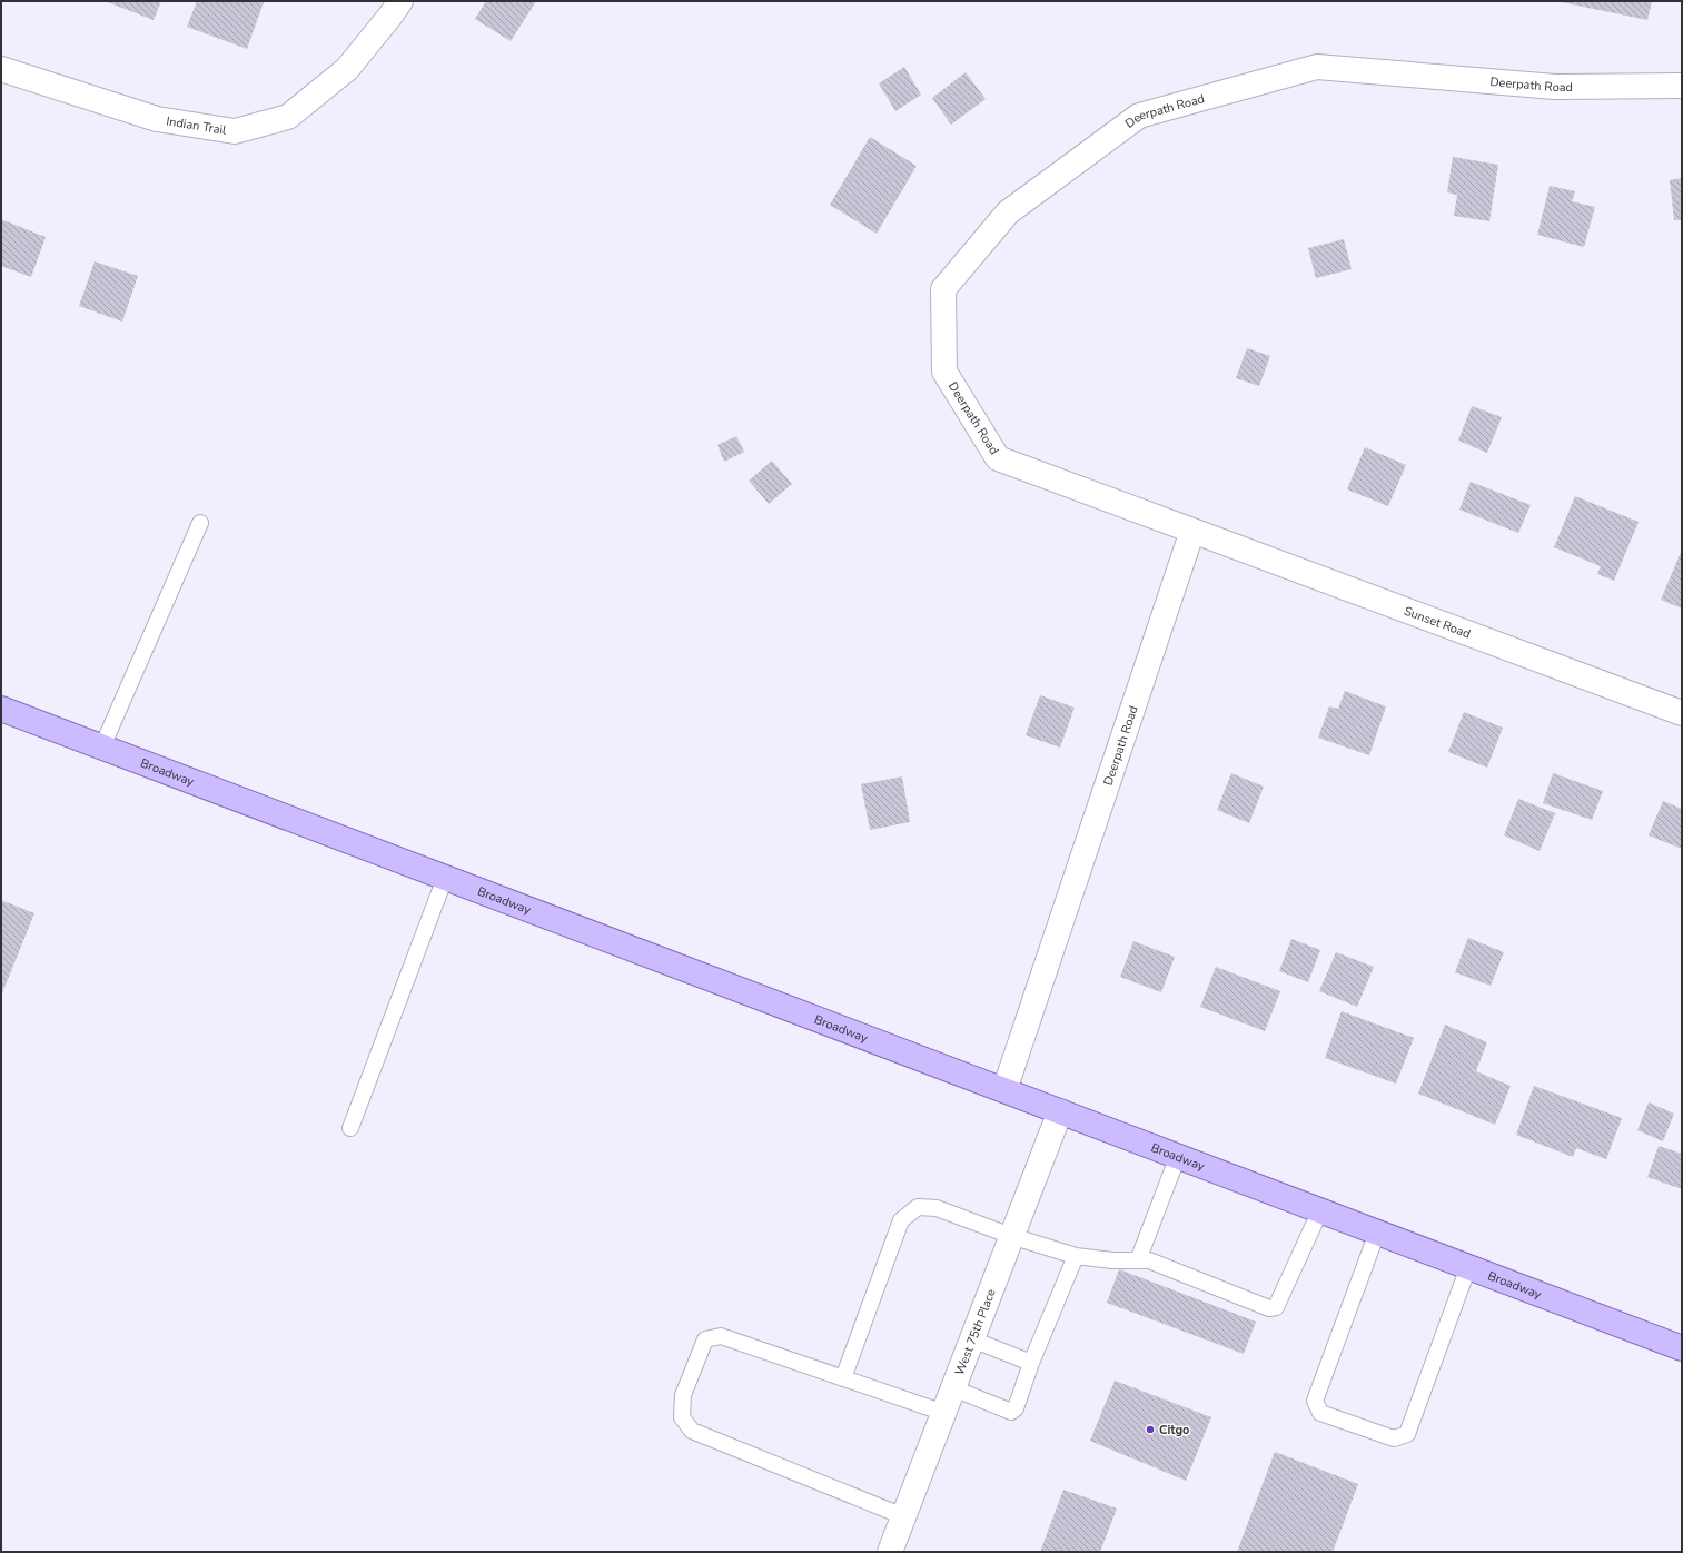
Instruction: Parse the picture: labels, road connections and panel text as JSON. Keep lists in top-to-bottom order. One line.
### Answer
{"streets":{"main road":["Broadway"],"street":["Deerpath Road","Indian Trail","Sunset Road","West 75th Place"]},"crossings":[["Deerpath Road","Sunset Road"],["Deerpath Road","Broadway"],["Broadway","West 75th Place"]],"places":["Citgo"]}
